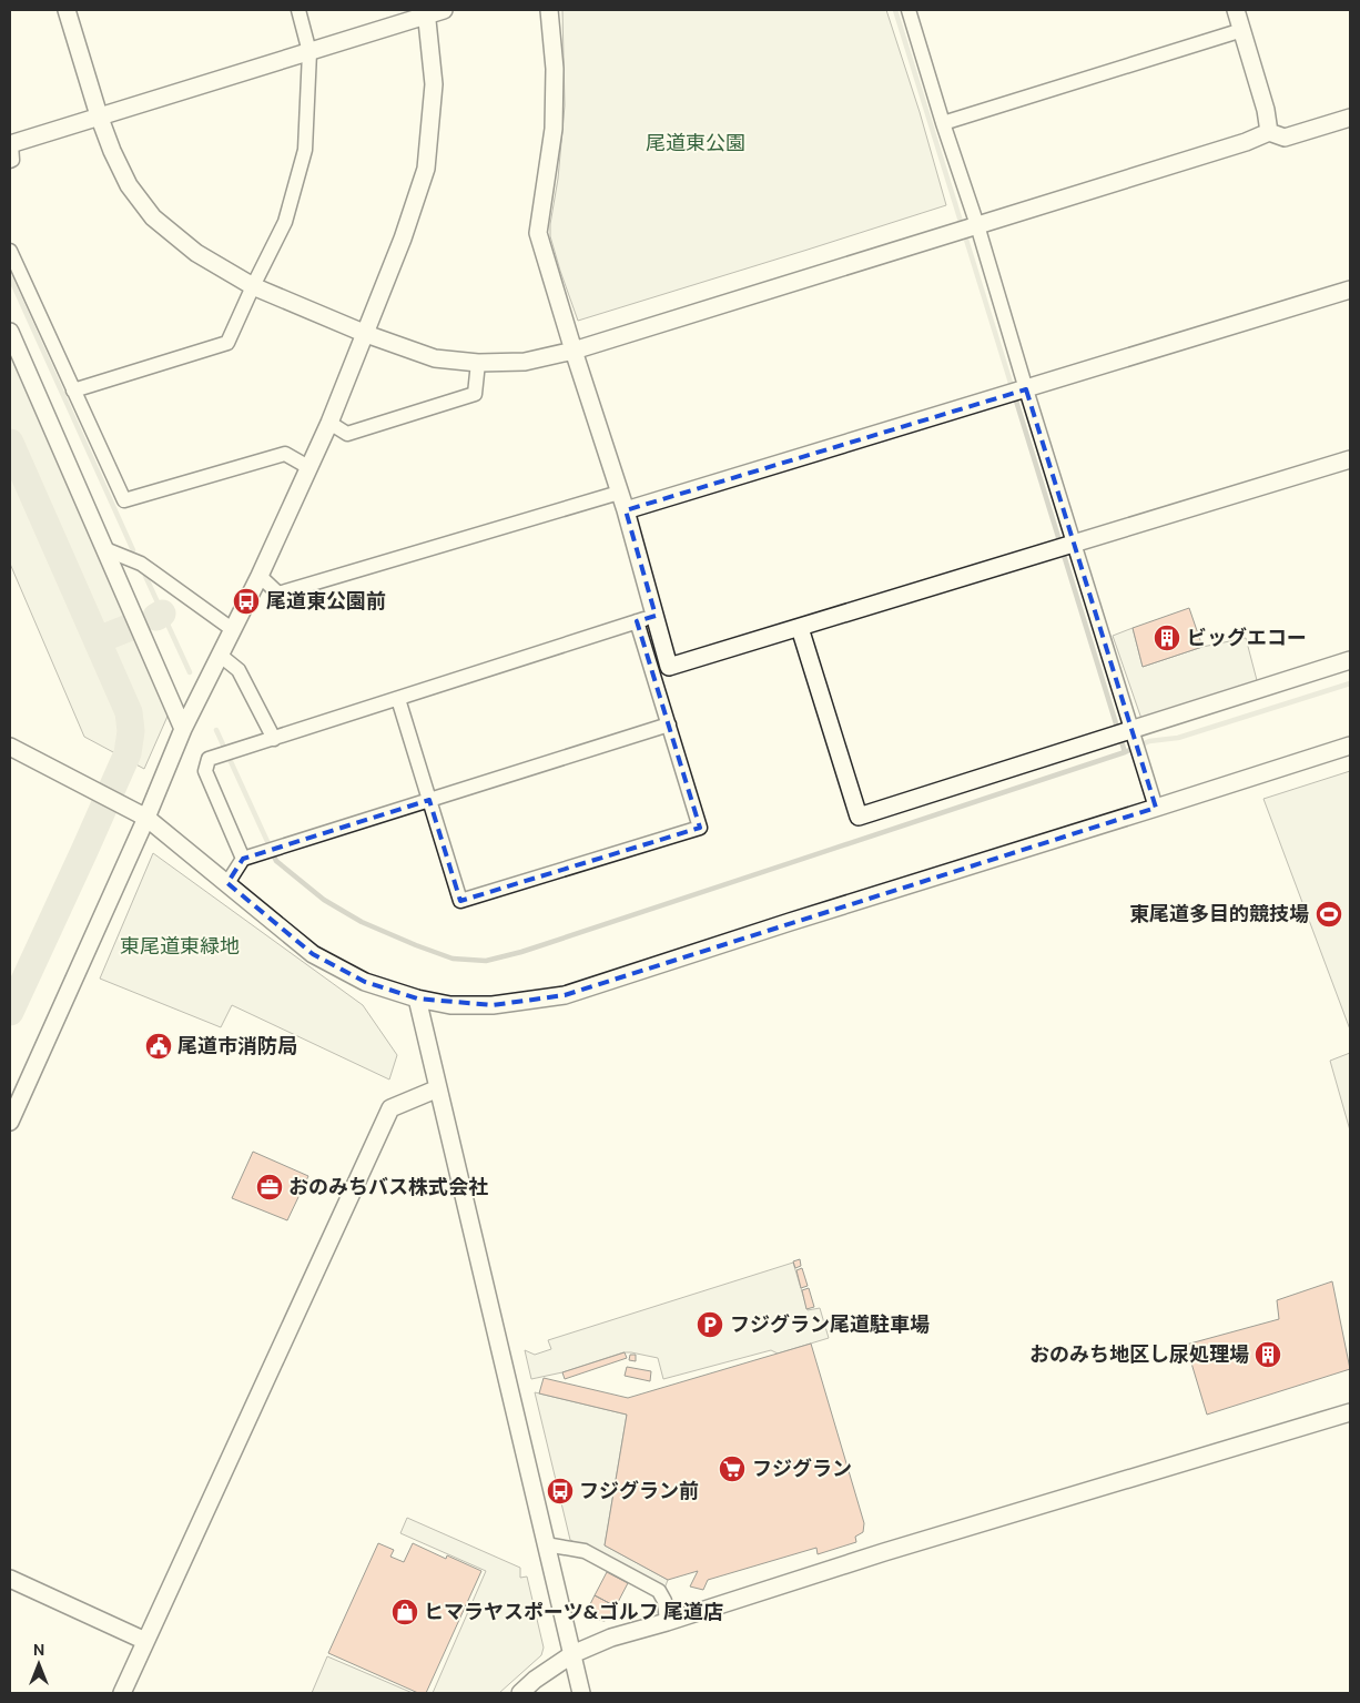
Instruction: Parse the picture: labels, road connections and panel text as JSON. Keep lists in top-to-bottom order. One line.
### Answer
{"parks":["尾道東公園","東尾道東緑地"],"places":{"bus stop":["尾道東公園前","フジグラン前"],"building":["ビッグエコー","おのみち地区し尿処理場"],"sports":["東尾道多目的競技場"],"public building":["尾道市消防局"],"office":["おのみちバス株式会社"],"parking":["フジグラン尾道駐車場"],"supermarket":["フジグラン"],"shop":["ヒマラヤスポーツ&ゴルフ 尾道店"]},"north":"top"}
